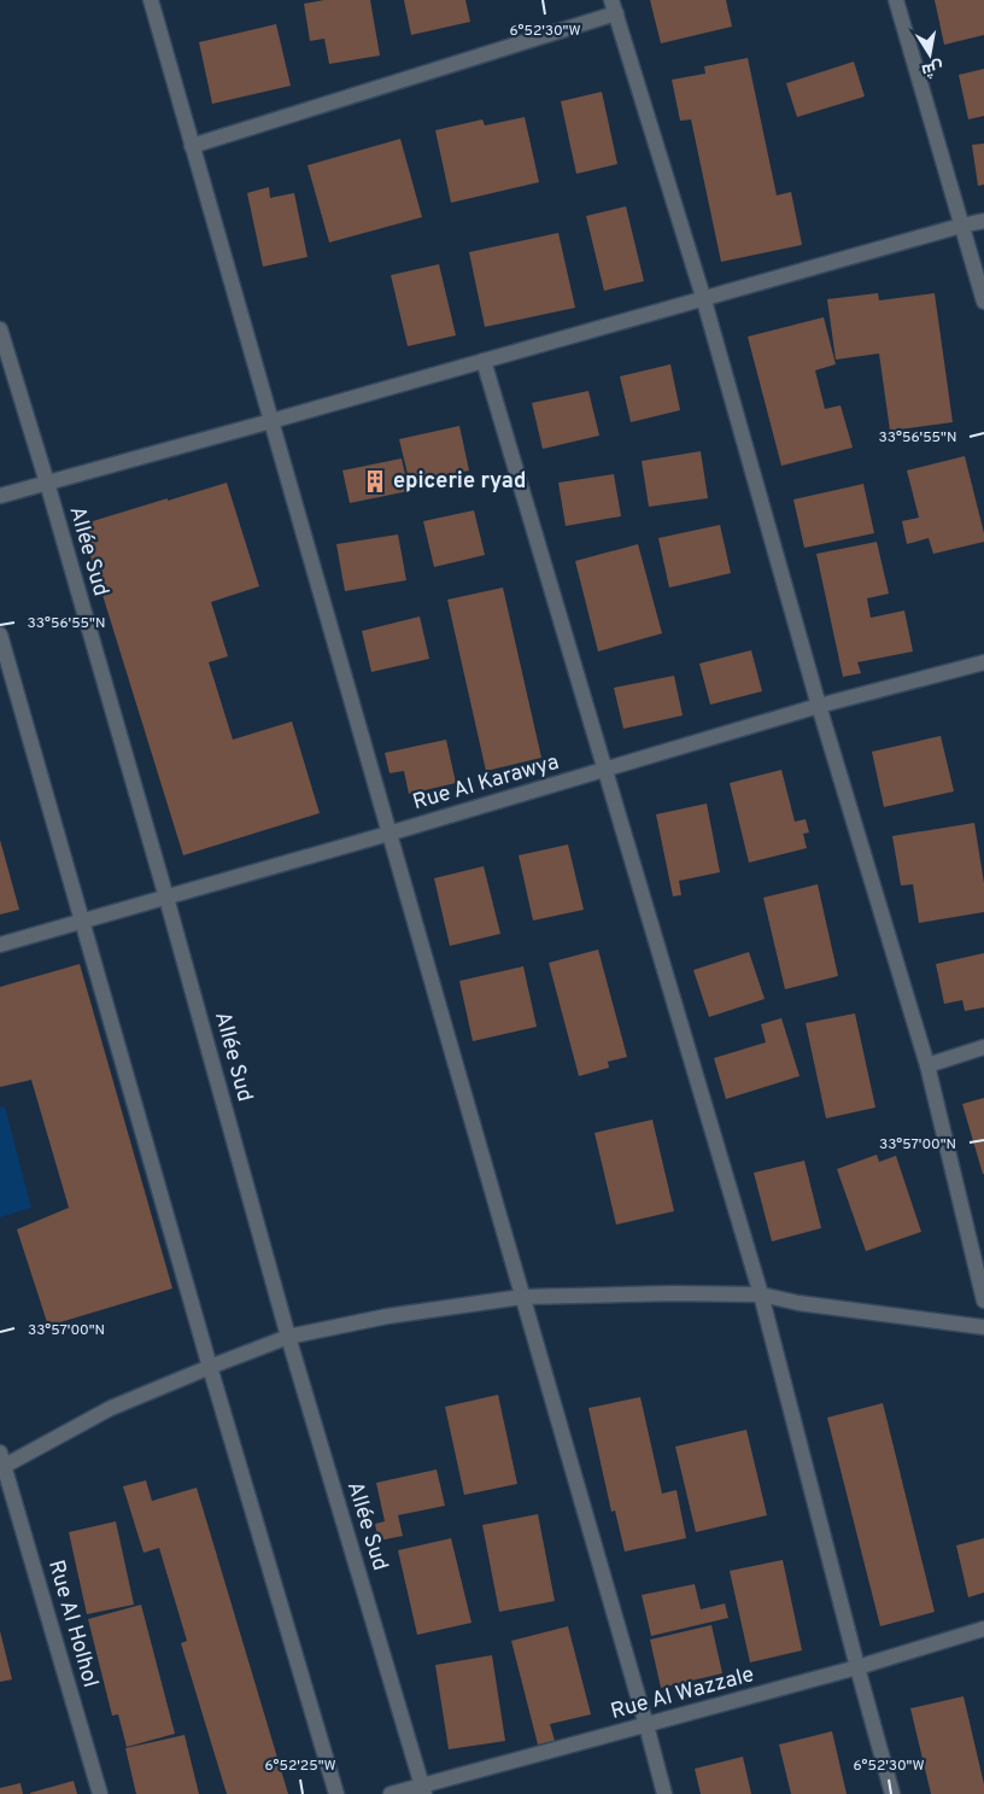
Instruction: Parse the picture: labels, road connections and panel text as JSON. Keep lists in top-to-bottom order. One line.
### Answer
{"streets":{"street":["Allée Sud","Rue Al Karawya","Rue Al Holhol","Rue Al Wazzale"]},"crossings":[["Allée Sud","Rue Al Karawya"],["Allée Sud","Rue Al Wazzale"]],"places":{"building":["epicerie ryad"]},"north":"bottom","coordinates":["6°52'30\"W","33°56'55\"N","33°57'00\"N","6°52'25\"W"]}
